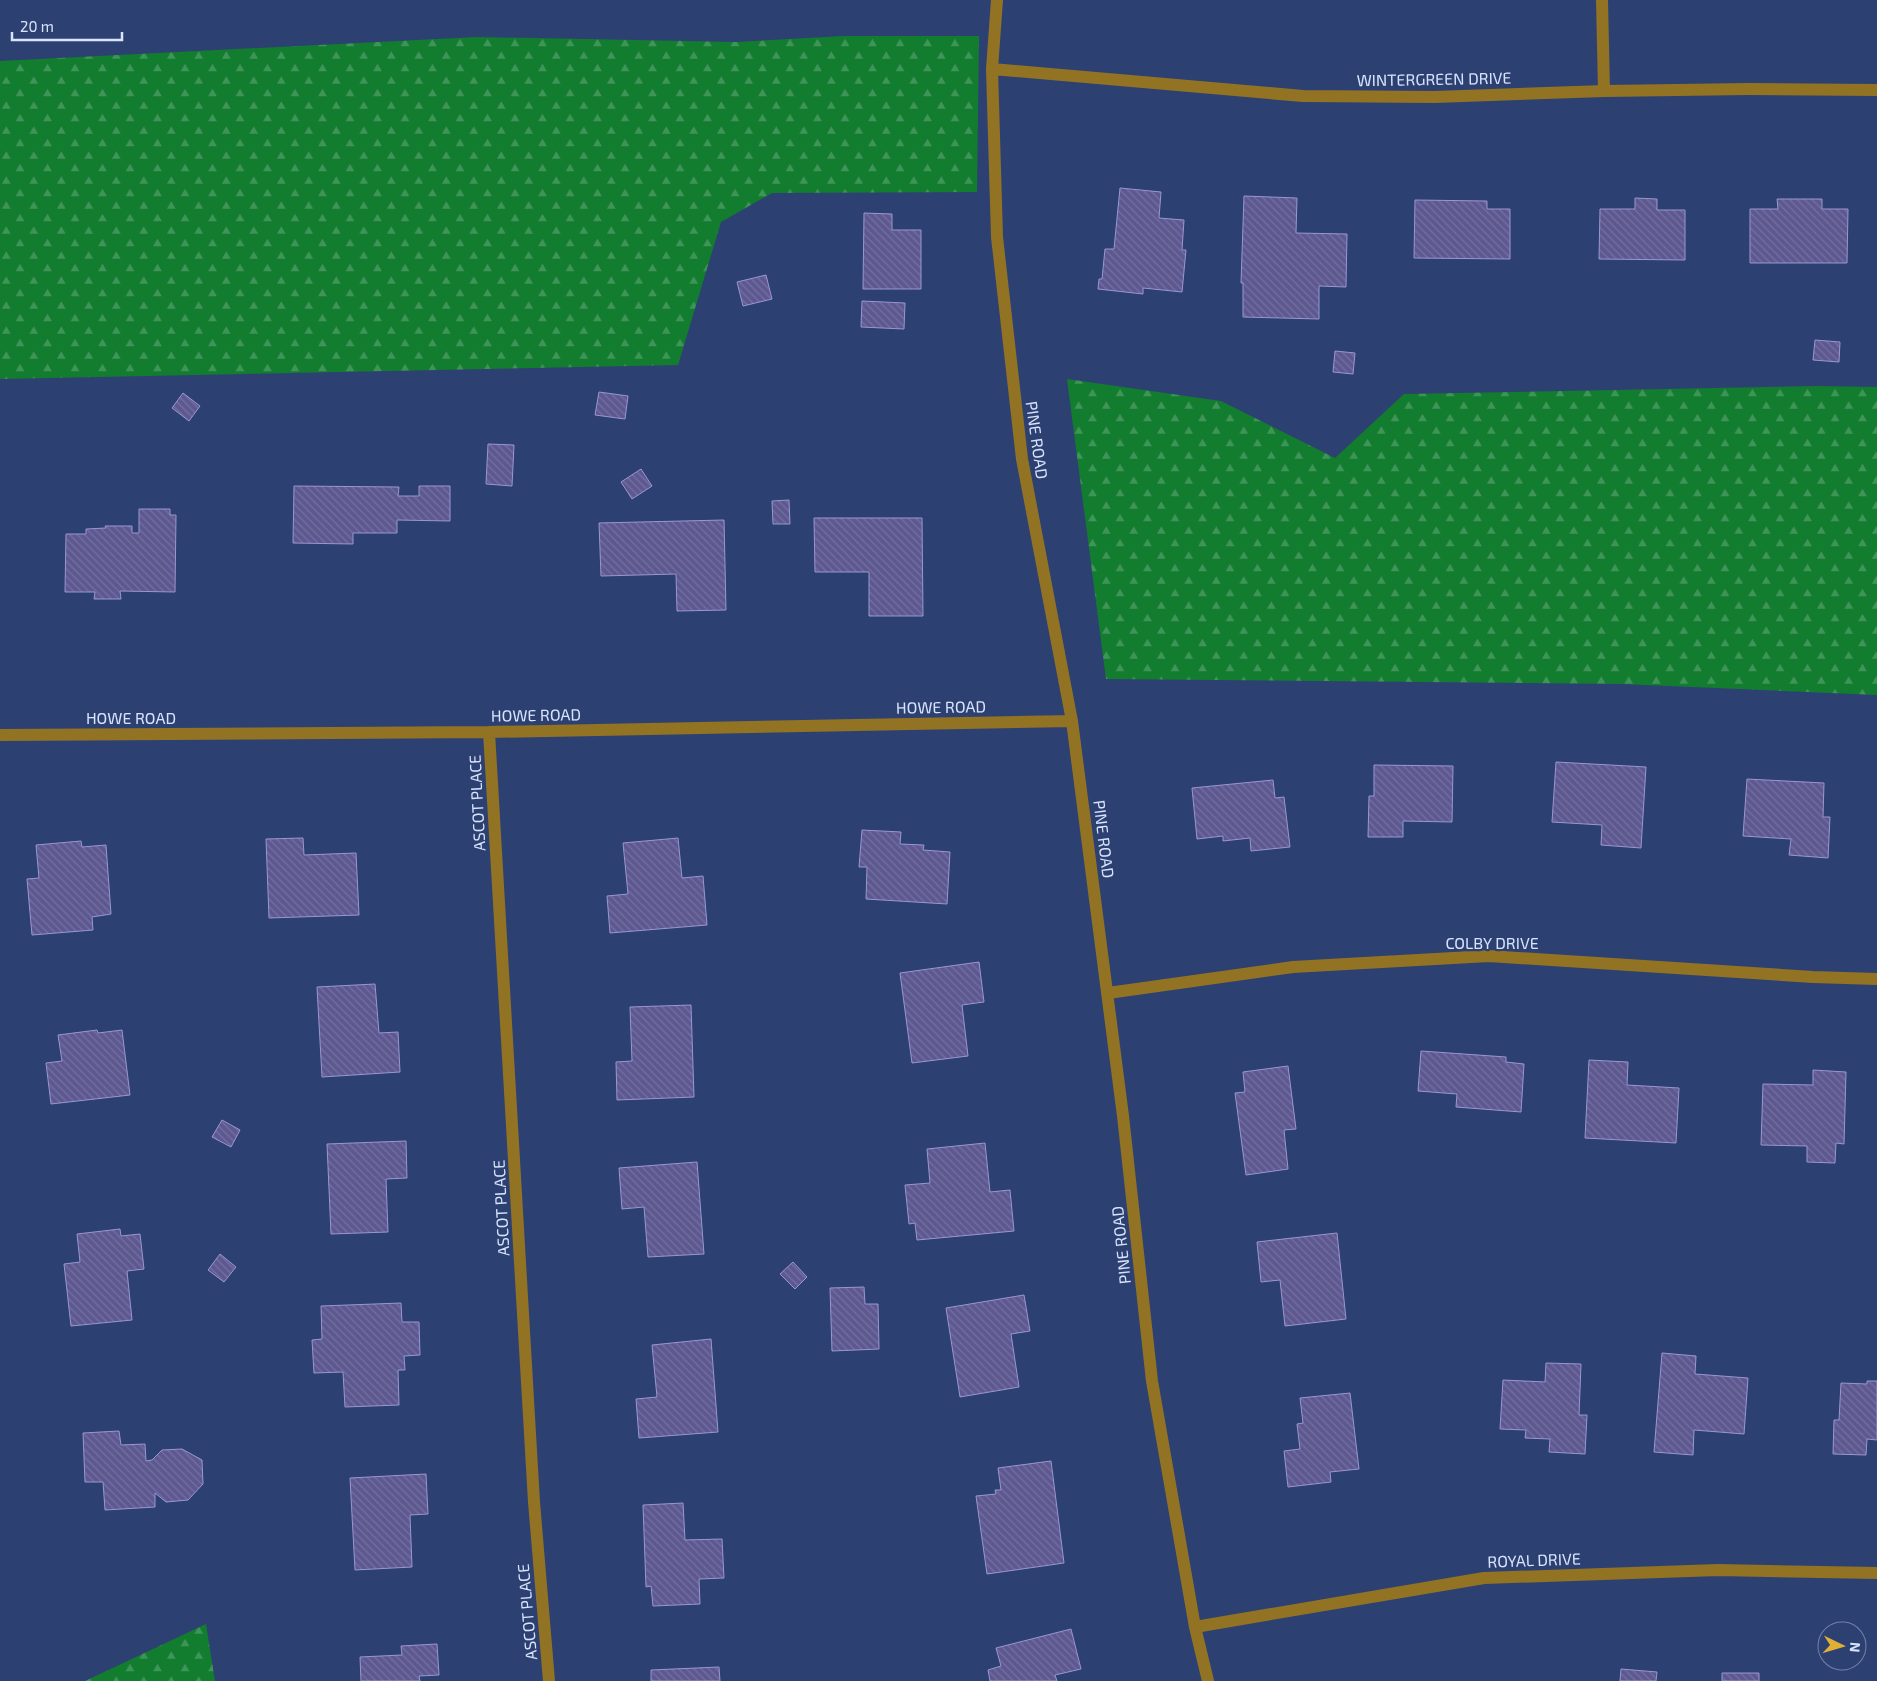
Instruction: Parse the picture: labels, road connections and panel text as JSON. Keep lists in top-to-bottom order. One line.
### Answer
{"streets":{"street":["WINTERGREEN DRIVE","PINE ROAD","HOWE ROAD","ASCOT PLACE","COLBY DRIVE","ROYAL DRIVE"]},"crossings":[["WINTERGREEN DRIVE","PINE ROAD"],["PINE ROAD","HOWE ROAD"],["PINE ROAD","COLBY DRIVE"],["PINE ROAD","ROYAL DRIVE"],["HOWE ROAD","ASCOT PLACE"]],"scale_bar":"20 m","north":"right"}
